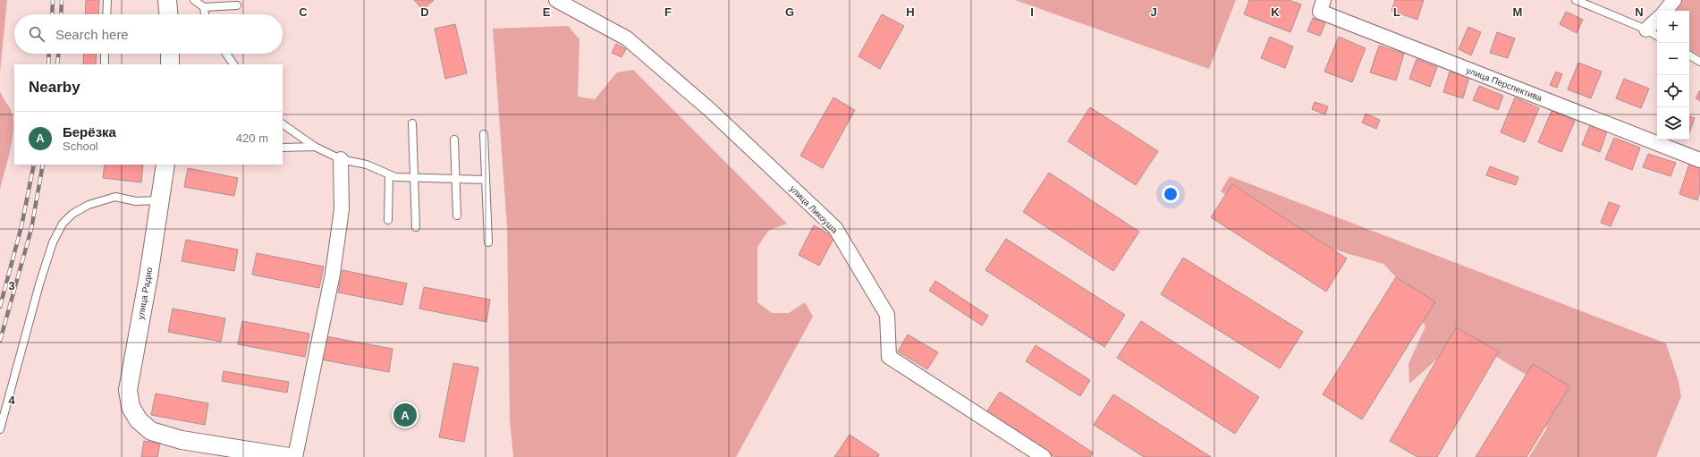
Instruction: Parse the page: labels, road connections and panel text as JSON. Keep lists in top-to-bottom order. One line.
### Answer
{"streets":{"street":["улица Перспектива","улица Ликоуша","улица Радио"]},"page":{"map_buttons":["+","−"],"search":"Search here","heading":"Nearby","list":[{"mark":"A","name":"Берёзка","note":"School","value":"420 m"}],"pins":"A"},"grid":{"columns":["C","D","E","F","G","H","I","J","K","L","M","N"],"rows":["3","4"]}}
